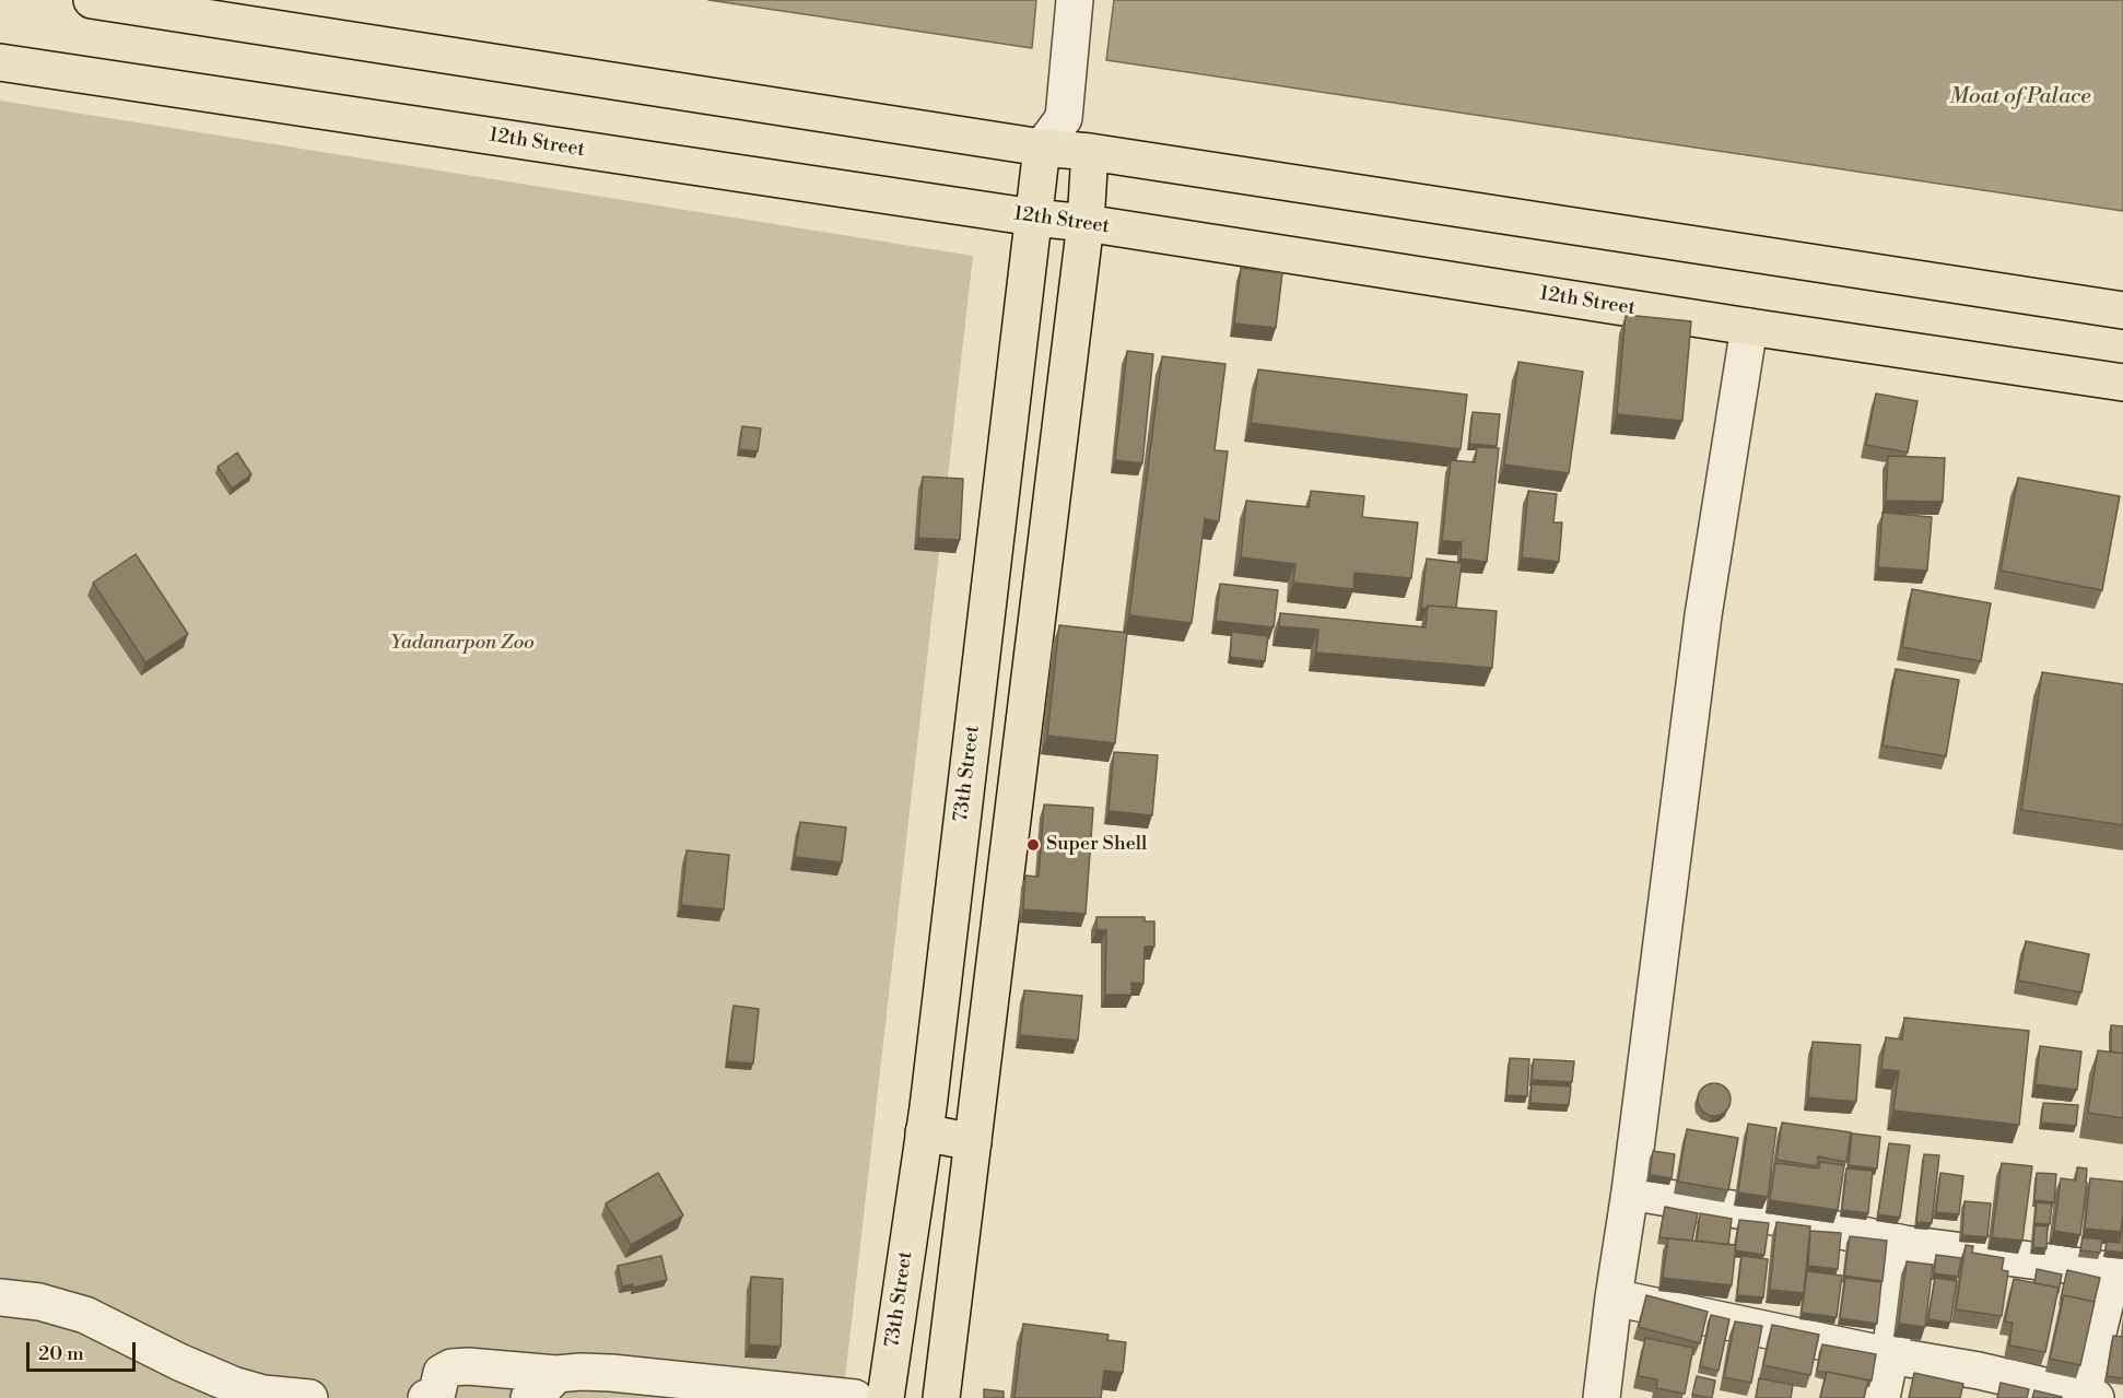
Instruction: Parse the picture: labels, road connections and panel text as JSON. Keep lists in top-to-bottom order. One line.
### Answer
{"streets":{"main road":["12th Street","73th Street"]},"crossings":[["12th Street","73th Street"]],"water":["Moat of Palace"],"parks":["Yadanarpon Zoo"],"places":["Super Shell"],"scale_bar":"20 m"}
